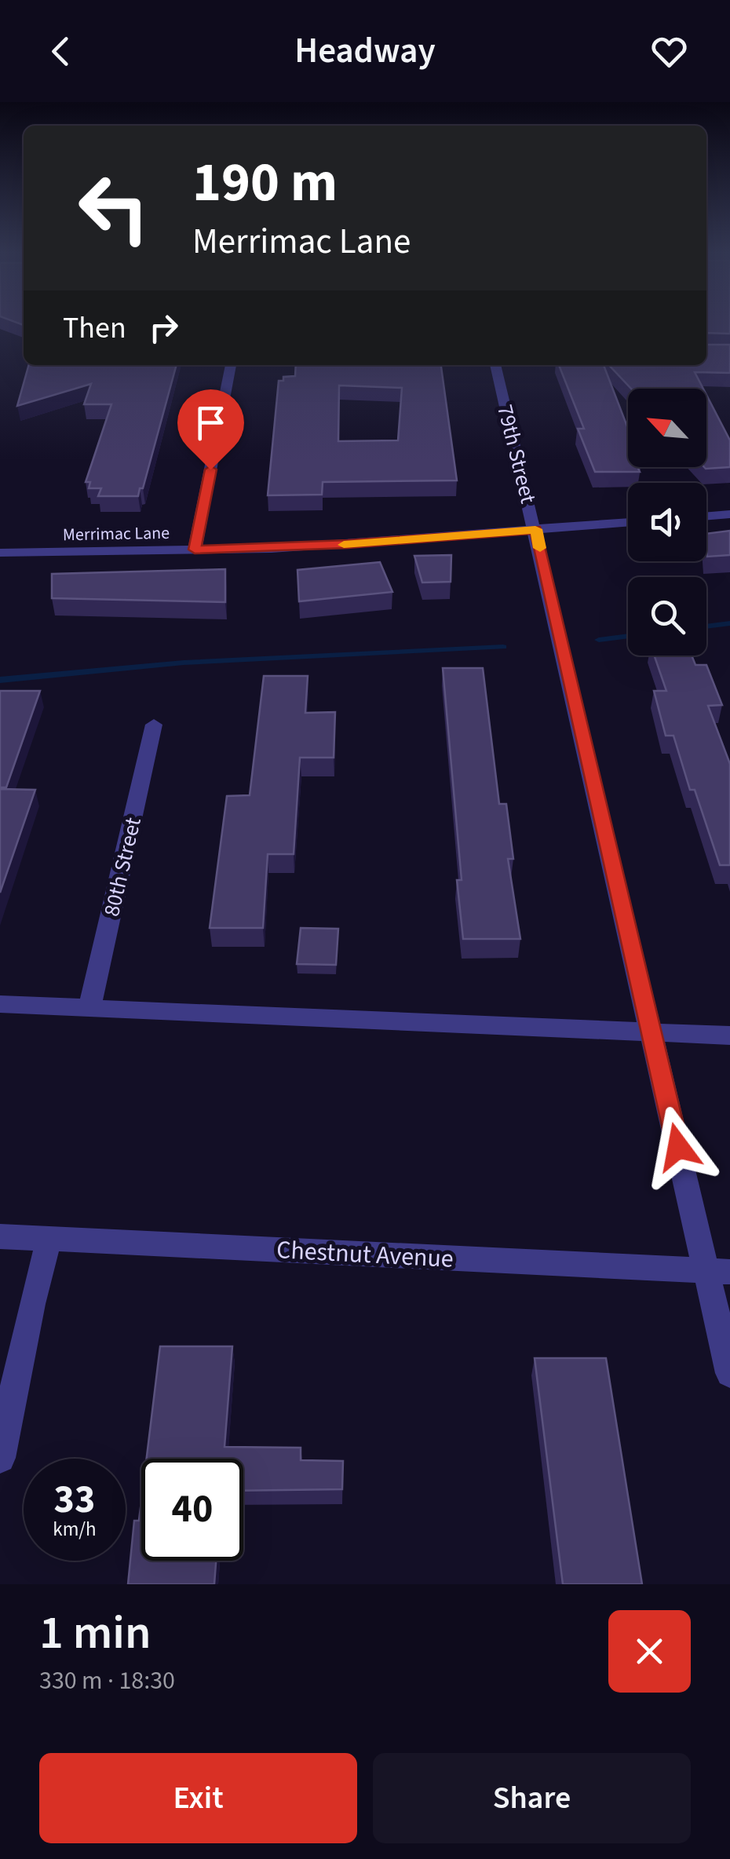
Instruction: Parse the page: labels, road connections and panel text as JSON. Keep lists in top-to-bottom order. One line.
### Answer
{"streets":{"street":["79th Street","Merrimac Lane","80th Street","Chestnut Avenue"]},"crossings":[["79th Street","Merrimac Lane"],["79th Street","Chestnut Avenue"]],"north":"top left","page":{"header":"Headway","turn":["190 m","Merrimac Lane"],"then":"Then","speed":"33 km/h","limit":"40","heading":["1 min","330 m · 18:30"],"buttons":["Exit","Share"]}}
